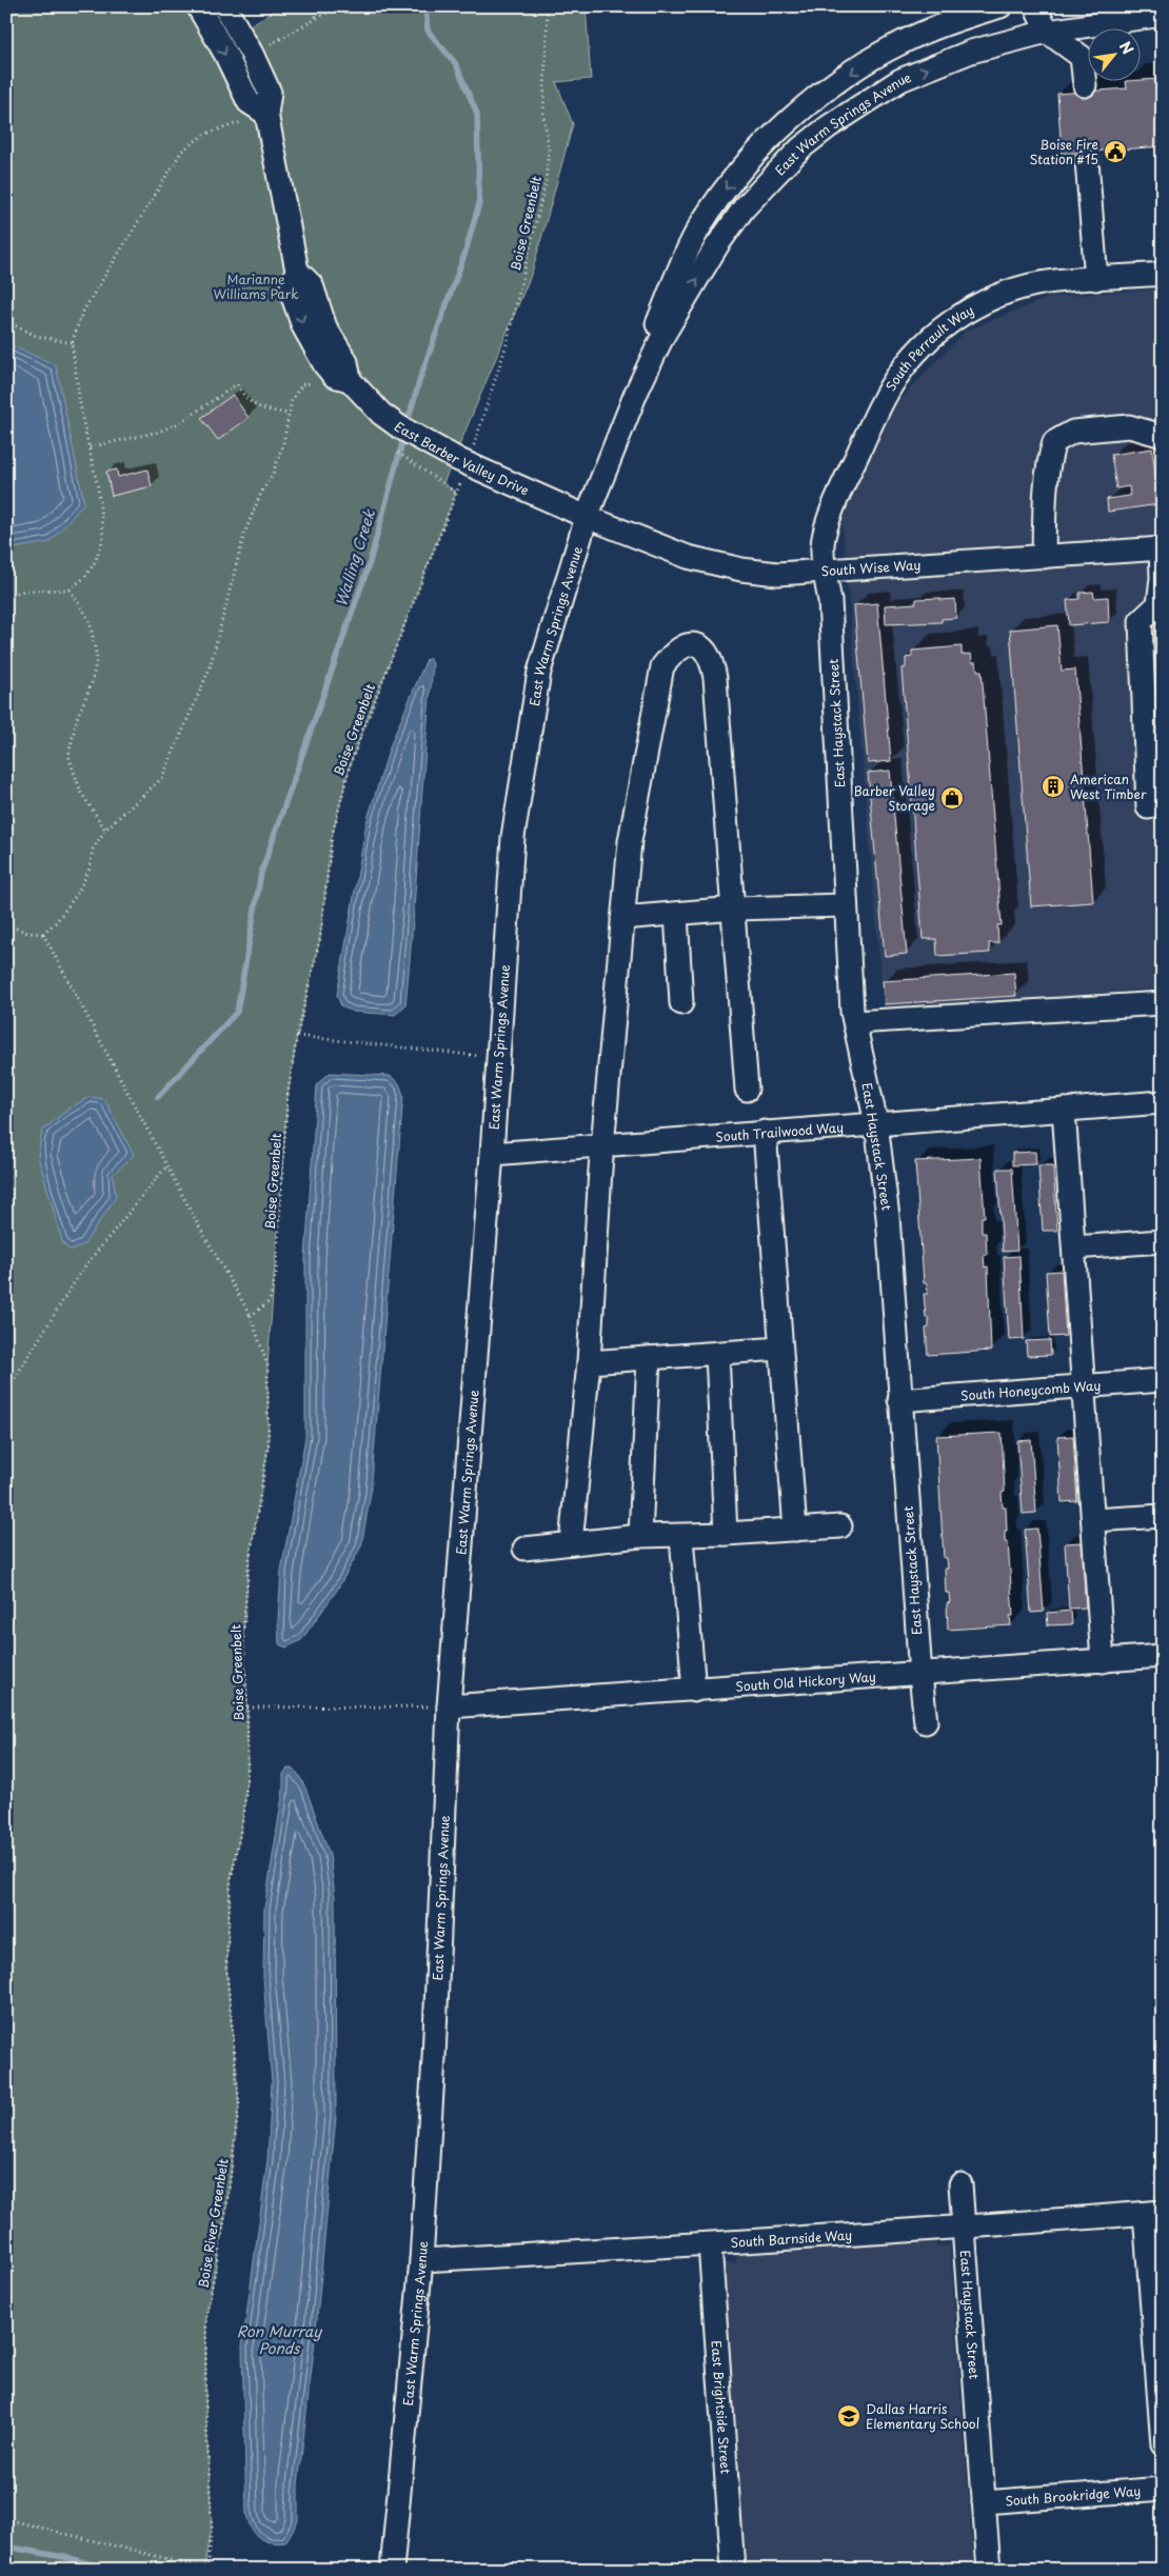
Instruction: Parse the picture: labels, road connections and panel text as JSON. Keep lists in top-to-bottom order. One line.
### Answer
{"streets":{"street":["East Warm Springs Avenue","South Perrault Way","East Barber Valley Drive","South Wise Way","East Haystack Street","South Trailwood Way","South Honeycomb Way","South Old Hickory Way","South Barnside Way","East Brightside Street","South Brookridge Way"],"path":["Boise Greenbelt","Boise River Greenbelt"]},"crossings":[["East Warm Springs Avenue","East Barber Valley Drive"],["East Warm Springs Avenue","South Wise Way"],["East Warm Springs Avenue","South Trailwood Way"],["East Warm Springs Avenue","South Old Hickory Way"],["East Warm Springs Avenue","South Barnside Way"],["Boise Greenbelt","Boise River Greenbelt"],["South Perrault Way","South Wise Way"],["South Perrault Way","East Haystack Street"],["East Barber Valley Drive","South Wise Way"],["South Wise Way","East Haystack Street"],["East Haystack Street","South Trailwood Way"],["East Haystack Street","South Honeycomb Way"],["East Haystack Street","South Old Hickory Way"],["East Haystack Street","South Barnside Way"],["East Haystack Street","South Brookridge Way"],["South Barnside Way","East Brightside Street"]],"water":["Walling Creek","Ron Murray Ponds"],"parks":["Marianne Williams Park"],"places":{"public building":["Boise Fire Station #15"],"building":["American West Timber"],"shop":["Barber Valley Storage"],"school or university":["Dallas Harris Elementary School"]},"north":"top right"}
